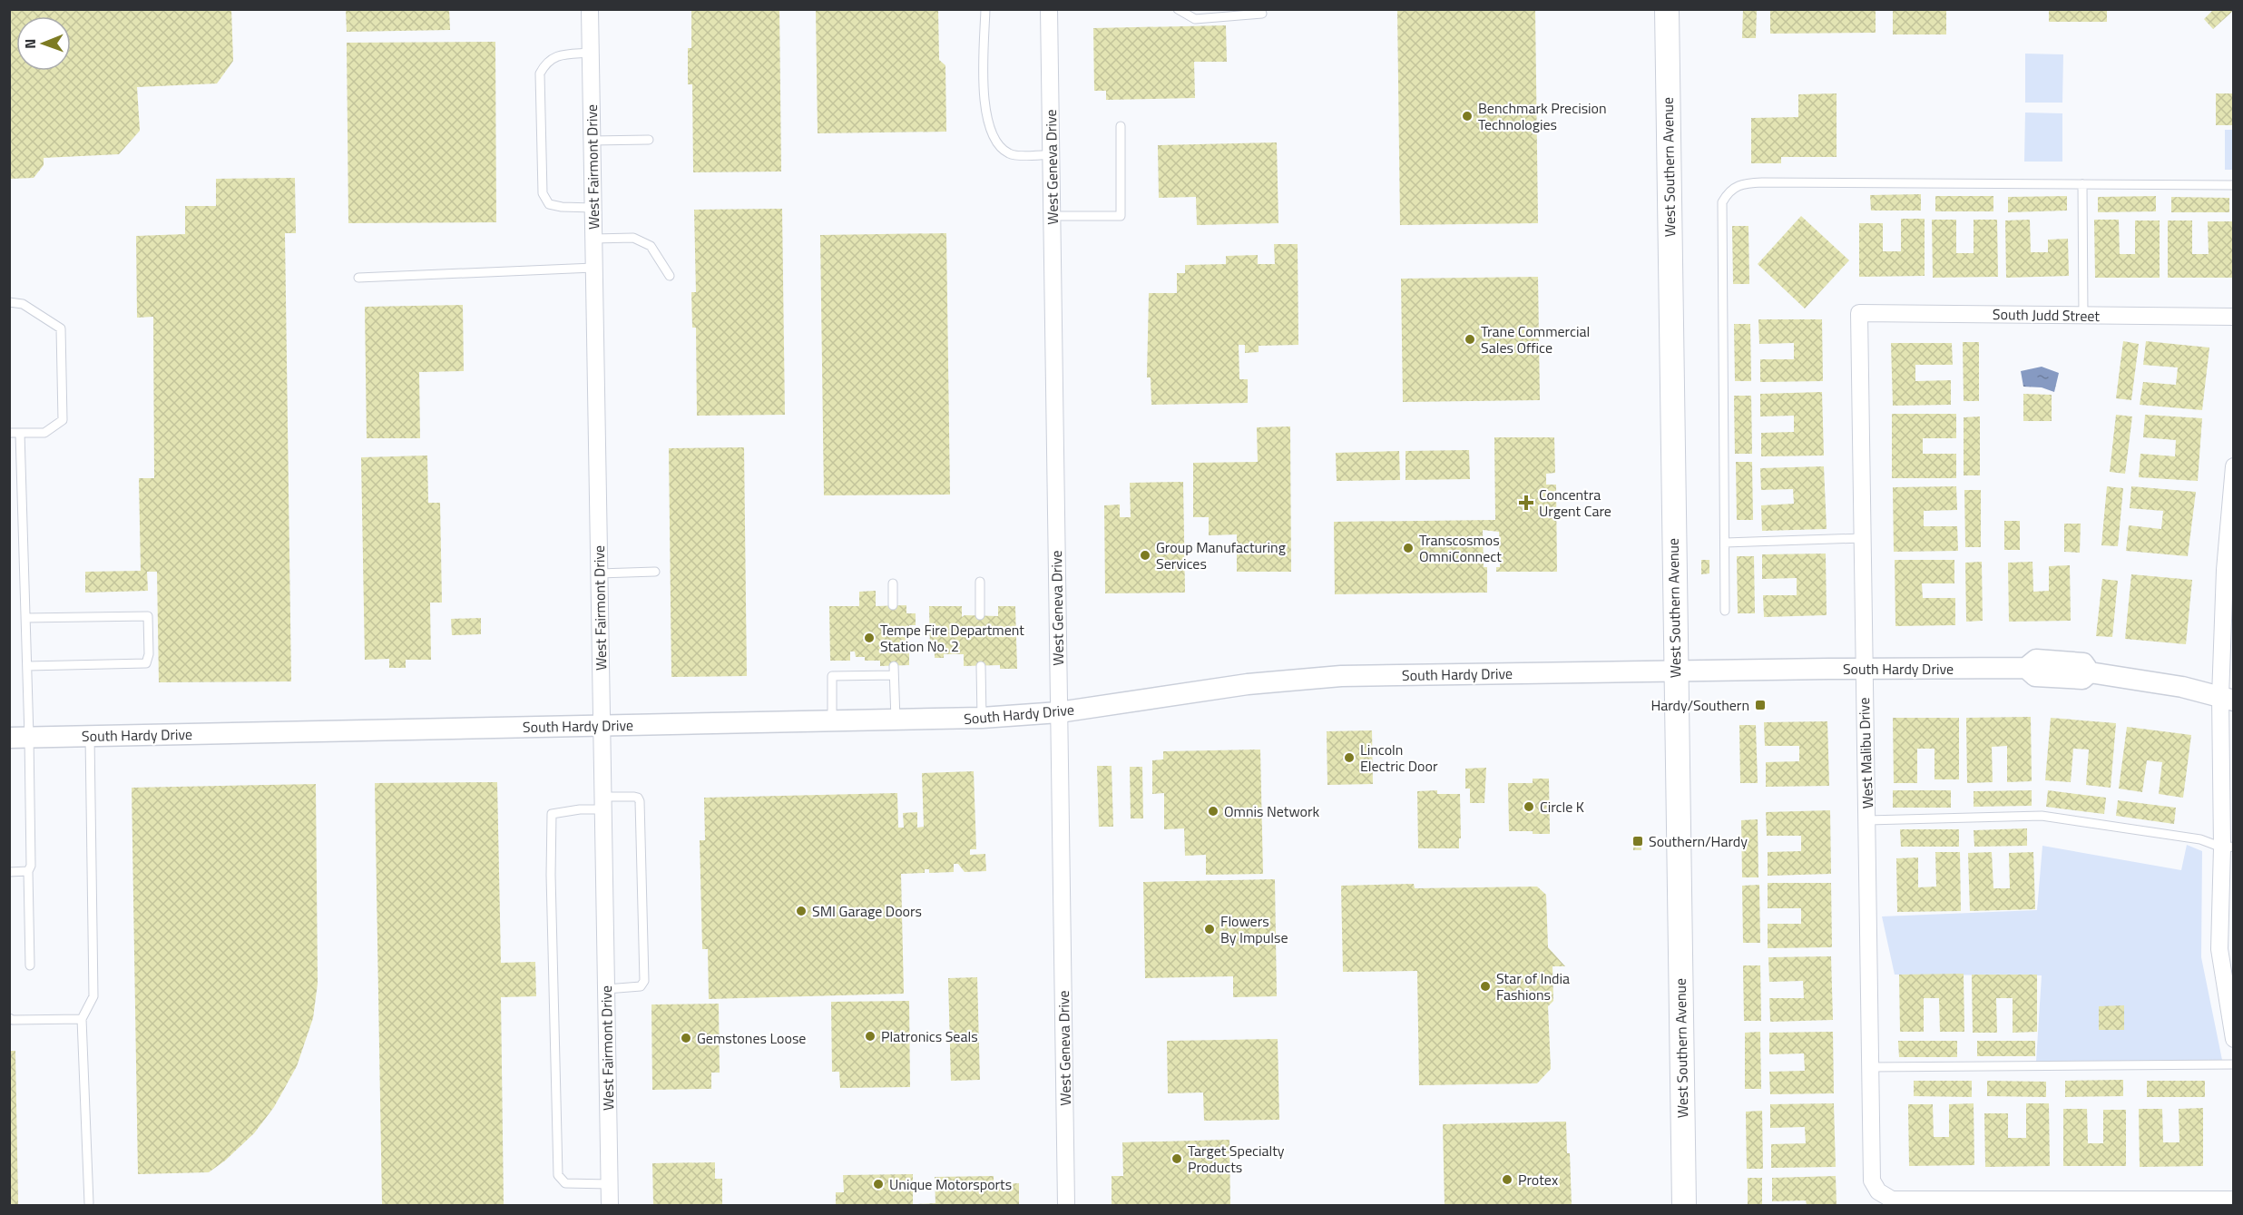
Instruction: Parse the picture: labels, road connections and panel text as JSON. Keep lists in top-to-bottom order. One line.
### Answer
{"streets":{"main road":["West Southern Avenue"],"street":["West Fairmont Drive","West Geneva Drive","South Judd Street","South Hardy Drive","West Malibu Drive"]},"crossings":[["West Fairmont Drive","South Hardy Drive"],["West Geneva Drive","South Hardy Drive"],["West Southern Avenue","South Hardy Drive"],["South Judd Street","West Malibu Drive"],["South Hardy Drive","West Malibu Drive"]],"places":{"other":["Benchmark Precision Technologies","Trane Commercial Sales Office","Transcosmos OmniConnect","Group Manufacturing Services","Tempe Fire Department Station No. 2","Lincoln Electric Door","Circle K","Omnis Network","SMI Garage Doors","Flowers By Impulse","Star of India Fashions","Platronics Seals","Gemstones Loose","Target Specialty Products","Protex","Unique Motorsports"],"health":["Concentra Urgent Care"],"transit":["Hardy/Southern","Southern/Hardy"]},"north":"left"}
